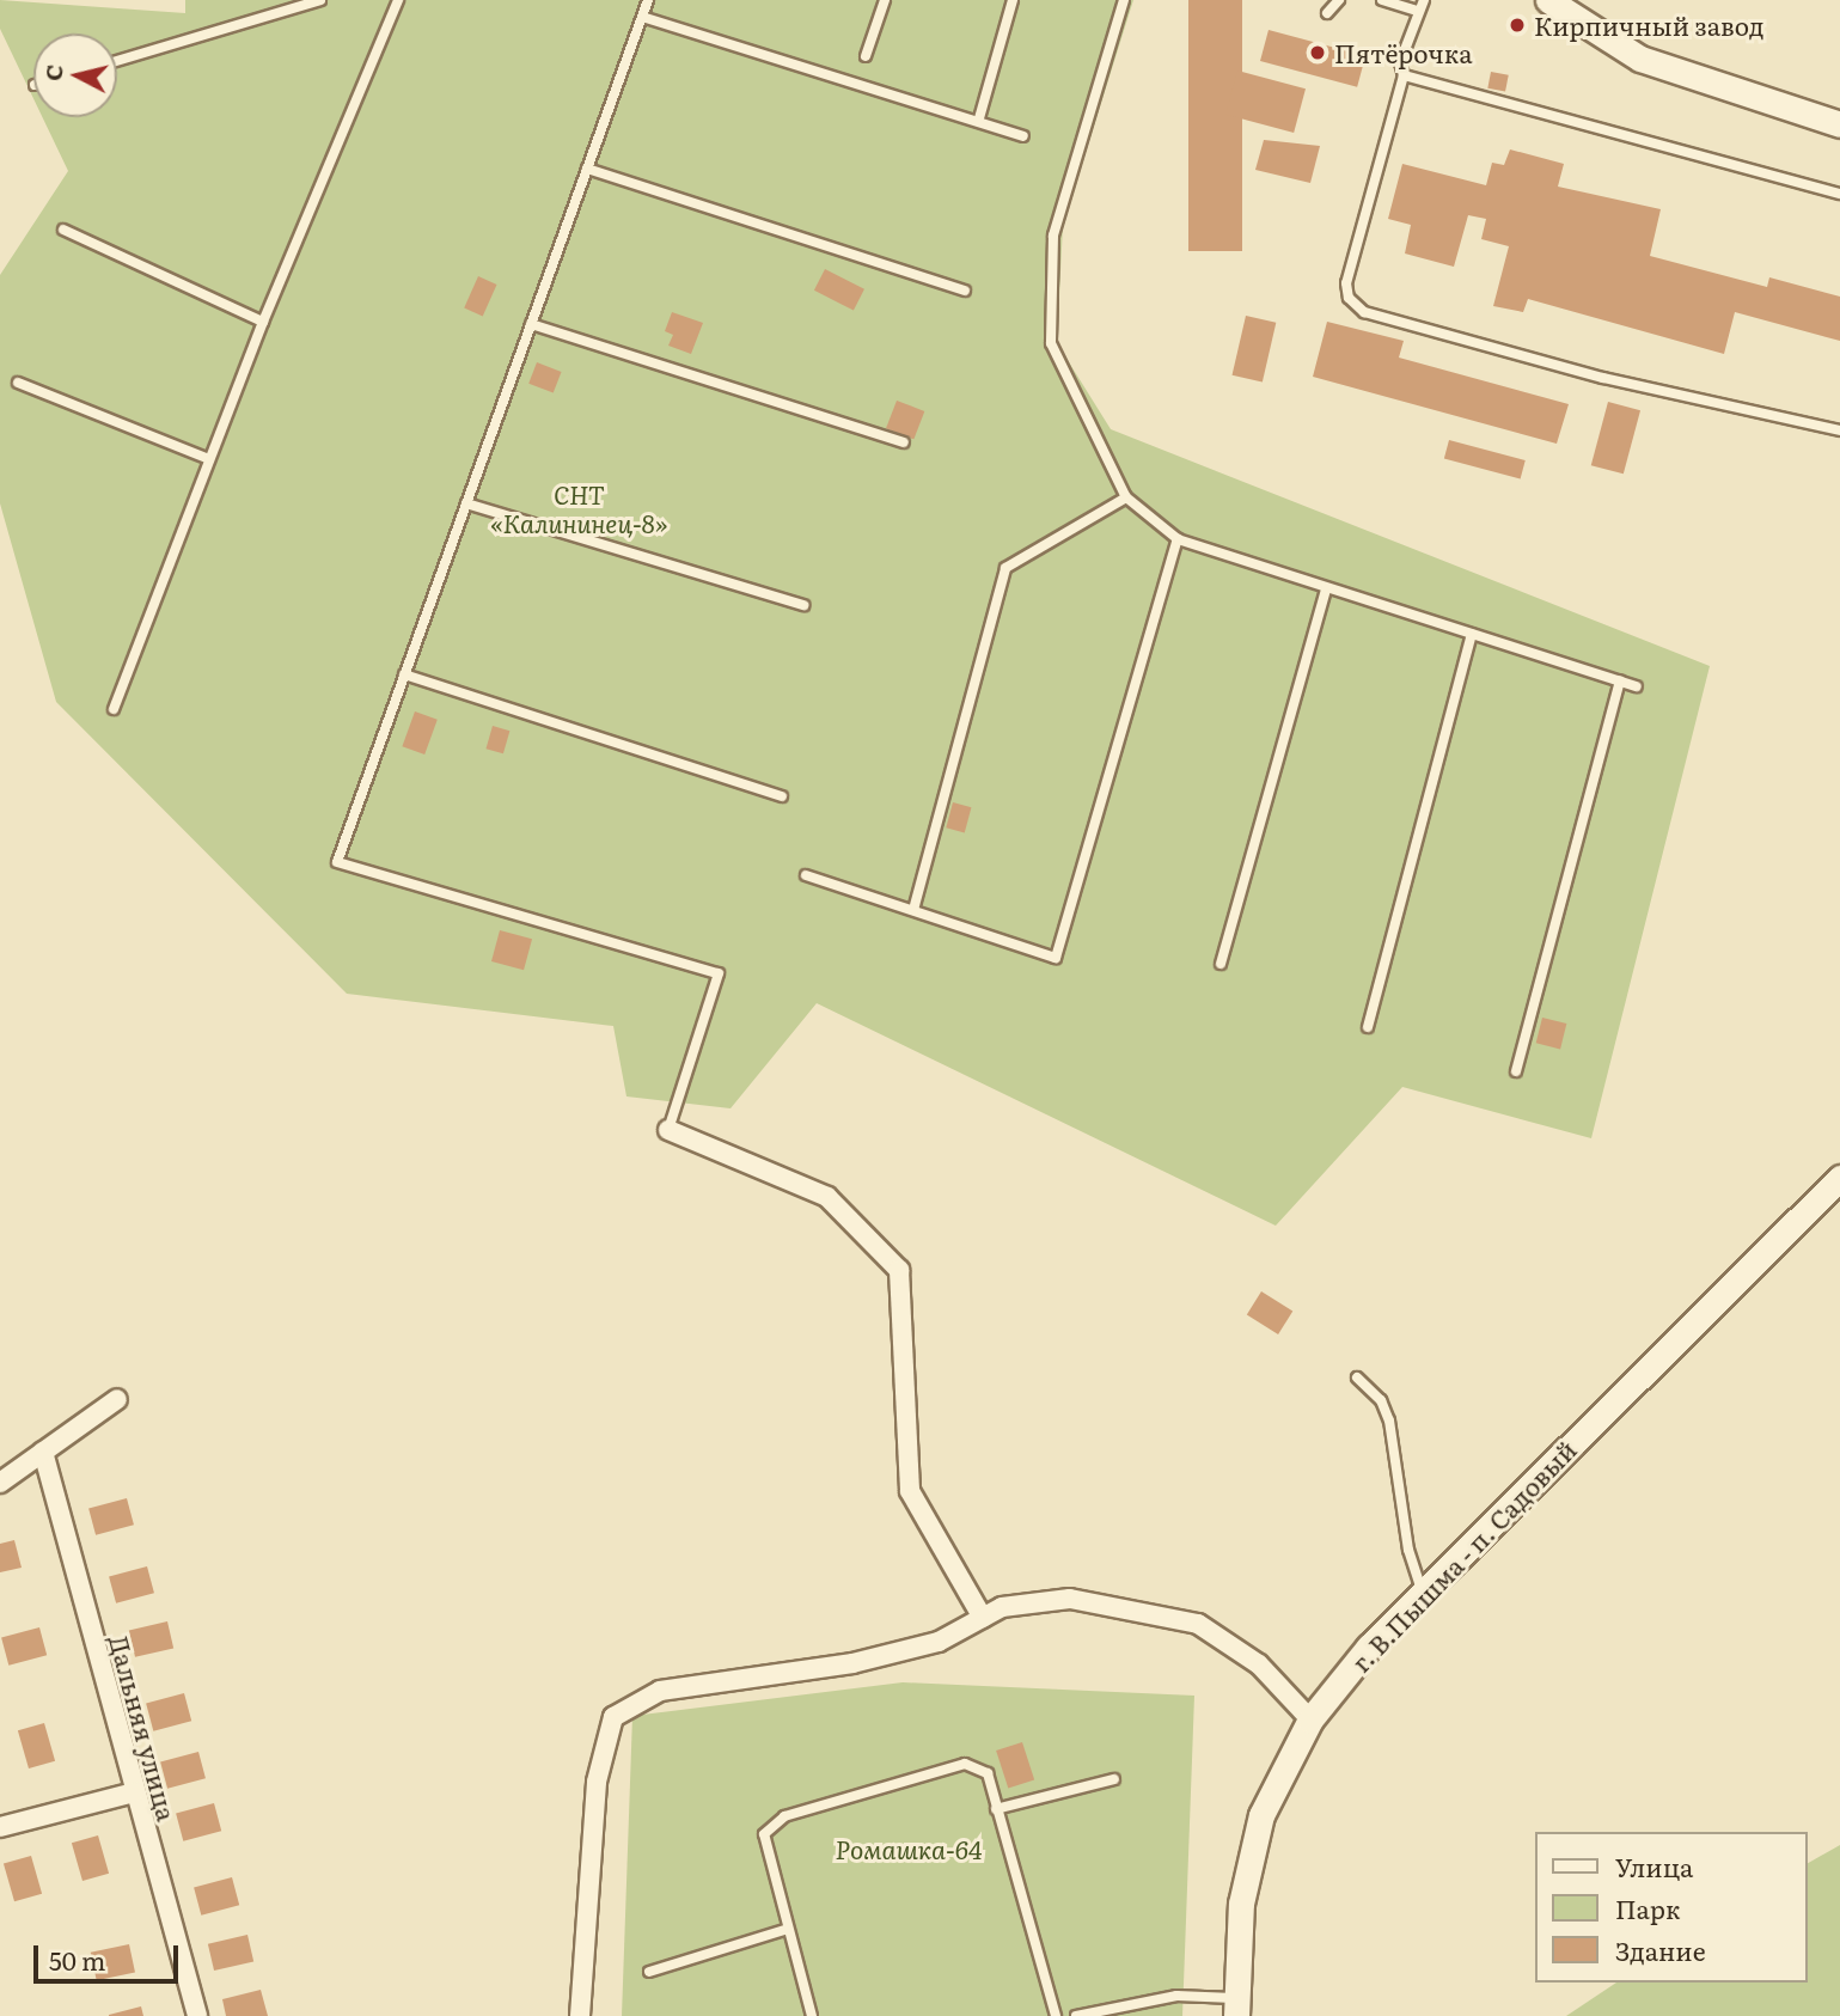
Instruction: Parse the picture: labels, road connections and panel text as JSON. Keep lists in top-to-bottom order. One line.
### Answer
{"streets":{"main road":["г. В.Пышма - п. Садовый"],"street":["Дальняя улица"]},"parks":["СНТ «Калининец-8»","Ромашка-64"],"places":["Кирпичный завод","Пятёрочка"],"legend":["Улица","Парк","Здание"],"scale_bar":"50 m","north":"left"}
